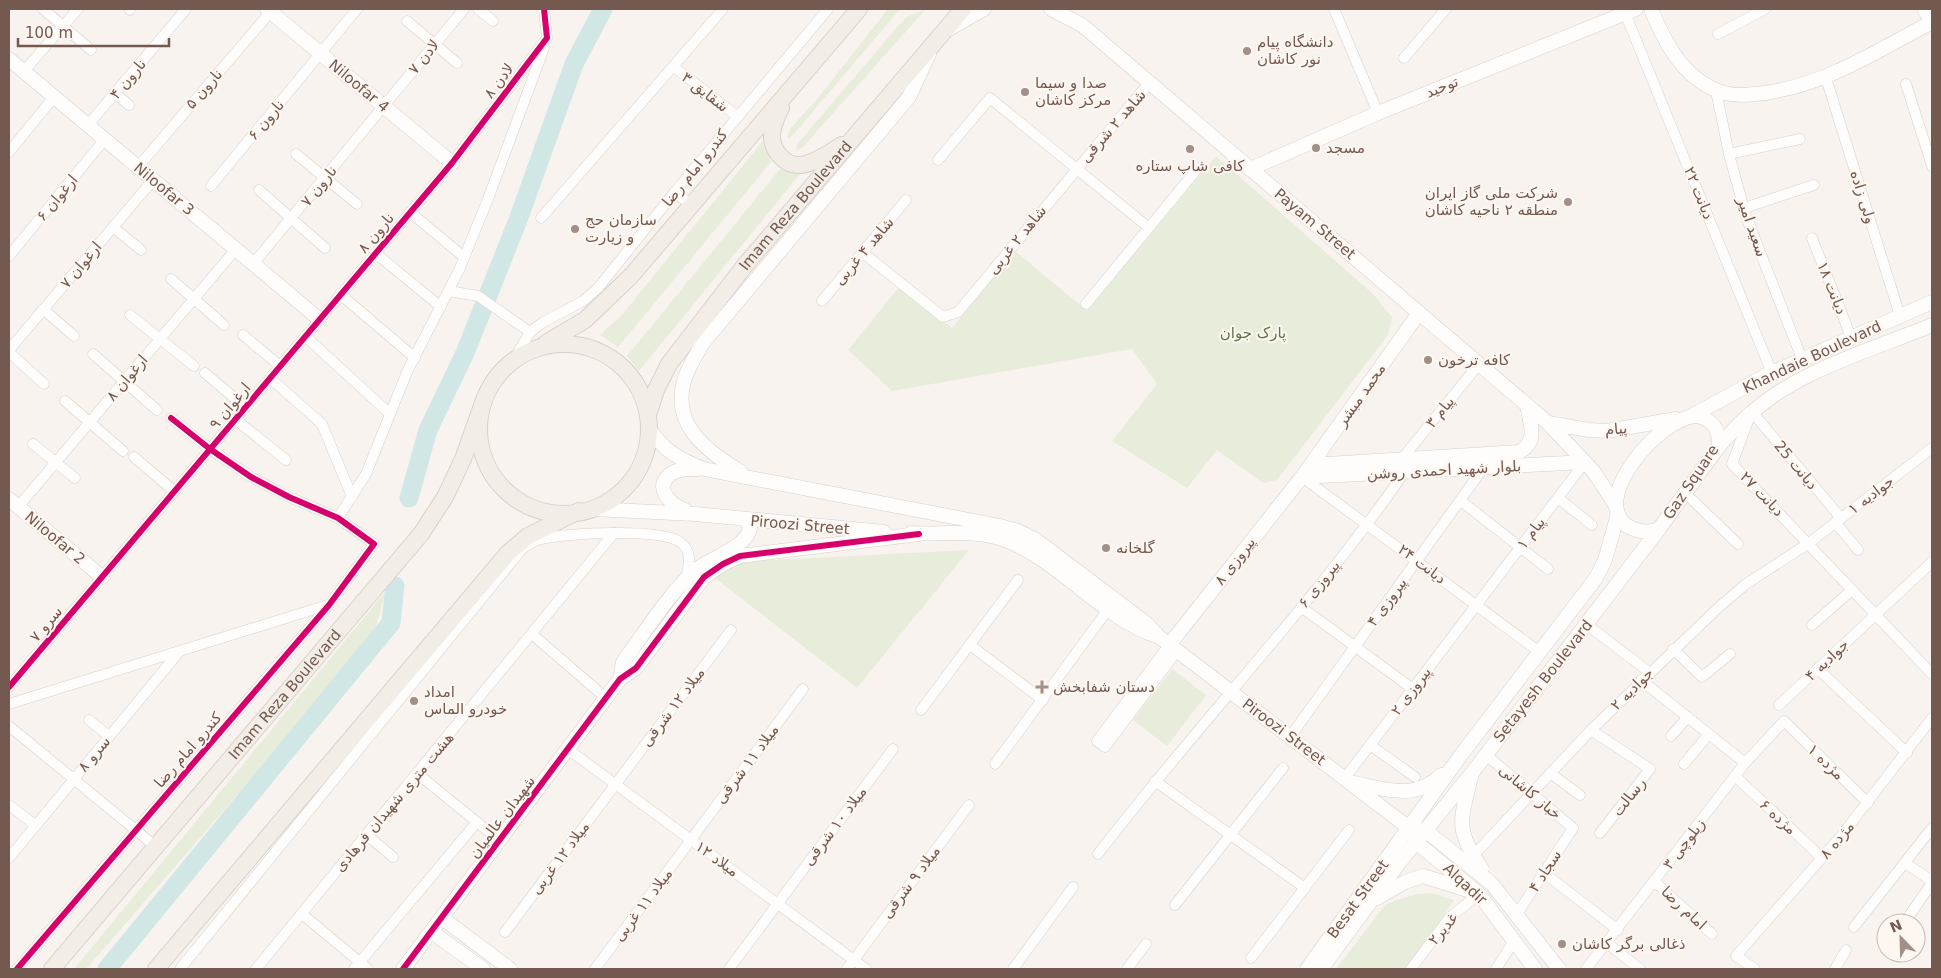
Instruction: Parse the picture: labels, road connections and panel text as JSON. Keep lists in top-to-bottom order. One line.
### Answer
{"streets":{"main road":["Niloofar 4","توحید","Niloofar 3","Imam Reza Boulevard","Payam Street","Khandaie Boulevard","محمد مبشر","پیام","بلوار شهید احمدی روشن","Gaz Square","Piroozi Street","Niloofar 2","پیروزی ۸","Setayesh Boulevard","شهیدان عالمیان","Alqadir","Besat Street"],"street":["لادن ۷","نارون ۴","لادن ۸","نارون ۵","شقایق ۳","نارون ۶","شاهد ۲ شرقی","کندرو امام رضا","نارون ۷","دیانت ۲۲","ولی زاده","ارغوان ۶","سعید امیر","نارون ۸","شاهد ۲ غربی","شاهد ۴ غربی","ارغوان ۷","دیانت ۱۸","ارغوان ۸","ارغوان ۹","پیام ۳","دیانت 25","دیانت ۲۷","جوادیه ۱","پیام ۱","دیانت ۲۴","پیروزی ۶","پیروزی ۴","سرو ۷","جوادیه ۴","جوادیه ۲","پیروزی ۲","میلاد ۱۲ شرقی","سرو ۸","مژده ۱","میلاد ۱۱ شرقی","خباز کاشانی","رسالت","هشت متری شهیدان فرهادی","مژده ۶","میلاد ۱۰ شرقی","مژده ۸","زیلوچی ۳","میلاد ۱۲ غربی","میلاد ۱۲","سجاد ۴","میلاد ۹ شرقی","میلاد ۱۱ غربی","امام رضا","غدیر۲"]},"crossings":[["لادن ۷","Niloofar 4"],["لادن ۷","نارون ۷"],["نارون ۴","Niloofar 3"],["لادن ۸","Niloofar 4"],["لادن ۸","نارون ۸"],["Niloofar 4","نارون ۵"],["Niloofar 4","نارون ۶"],["Niloofar 4","نارون ۷"],["Niloofar 4","نارون ۸"],["توحید","دیانت ۲۲"],["توحید","Payam Street"],["نارون ۵","Niloofar 3"],["شقایق ۳","کندرو امام رضا"],["شاهد ۲ شرقی","Payam Street"],["شاهد ۲ شرقی","شاهد ۲ غربی"],["کندرو امام رضا","Imam Reza Boulevard"],["کندرو امام رضا","Piroozi Street"],["نارون ۷","Niloofar 3"],["Niloofar 3","ارغوان ۶"],["Niloofar 3","نارون ۸"],["Niloofar 3","ارغوان ۷"],["Niloofar 3","ارغوان ۸"],["Niloofar 3","ارغوان ۹"],["دیانت ۲۲","Khandaie Boulevard"],["ولی زاده","Khandaie Boulevard"],["Imam Reza Boulevard","Piroozi Street"],["Payam Street","محمد مبشر"],["Payam Street","پیام ۳"],["Payam Street","پیام"],["Payam Street","بلوار شهید احمدی روشن"],["Payam Street","Gaz Square"],["Payam Street","پیام ۱"],["سعید امیر","Khandaie Boulevard"],["نارون ۸","ارغوان ۹"],["شاهد ۲ غربی","شاهد ۴ غربی"],["دیانت ۱۸","Khandaie Boulevard"],["Khandaie Boulevard","پیام"],["Khandaie Boulevard","دیانت 25"],["Khandaie Boulevard","Gaz Square"],["Khandaie Boulevard","دیانت ۲۷"],["ارغوان ۸","Niloofar 2"],["محمد مبشر","بلوار شهید احمدی روشن"],["محمد مبشر","پیروزی ۸"],["محمد مبشر","دیانت ۲۴"],["ارغوان ۹","Niloofar 2"],["ارغوان ۹","سرو ۷"],["پیام ۳","بلوار شهید احمدی روشن"],["پیام ۳","پیروزی ۶"],["پیام","Gaz Square"],["دیانت 25","دیانت ۲۷"],["دیانت 25","جوادیه ۱"],["بلوار شهید احمدی روشن","Gaz Square"],["بلوار شهید احمدی روشن","پیام ۱"],["بلوار شهید احمدی روشن","پیروزی ۸"],["بلوار شهید احمدی روشن","دیانت ۲۴"],["بلوار شهید احمدی روشن","پیروزی ۶"],["بلوار شهید احمدی روشن","پیروزی ۴"],["Gaz Square","پیام ۱"],["Gaz Square","Setayesh Boulevard"],["دیانت ۲۷","جوادیه ۱"],["دیانت ۲۷","جوادیه ۲"],["جوادیه ۱","جوادیه ۲"],["Piroozi Street","پیروزی ۸"],["Piroozi Street","پیروزی ۶"],["Piroozi Street","پیروزی ۴"],["Piroozi Street","Setayesh Boulevard"],["Piroozi Street","پیروزی ۲"],["Piroozi Street","Alqadir"],["Piroozi Street","Besat Street"],["پیام ۱","دیانت ۲۴"],["پیام ۱","پیروزی ۲"],["Niloofar 2","سرو ۷"],["پیروزی ۸","دیانت ۲۴"],["دیانت ۲۴","پیروزی ۶"],["دیانت ۲۴","پیروزی ۴"],["دیانت ۲۴","Setayesh Boulevard"],["دیانت ۲۴","پیروزی ۲"],["Setayesh Boulevard","خباز کاشانی"],["Setayesh Boulevard","Alqadir"],["Setayesh Boulevard","Besat Street"],["جوادیه ۲","خباز کاشانی"],["جوادیه ۲","رسالت"],["میلاد ۱۲ شرقی","میلاد ۱۲ غربی"],["میلاد ۱۲ شرقی","میلاد ۱۲"],["مژده ۱","مژده ۸"],["مژده ۱","زیلوچی ۳"],["میلاد ۱۱ شرقی","میلاد ۱۲"],["میلاد ۱۱ شرقی","میلاد ۱۱ غربی"],["خباز کاشانی","سجاد ۴"],["شهیدان عالمیان","میلاد ۱۲"],["مژده ۶","مژده ۸"],["مژده ۶","زیلوچی ۳"],["میلاد ۱۰ شرقی","میلاد ۱۲"],["زیلوچی ۳","امام رضا"],["میلاد ۱۲ غربی","میلاد ۱۲"],["میلاد ۱۲","میلاد ۹ شرقی"],["میلاد ۱۲","میلاد ۱۱ غربی"],["Alqadir","Besat Street"],["Alqadir","غدیر۲"]],"parks":["پارک جوان"],"places":{"other":["دانشگاه پیام نور کاشان","صدا و سیما مرکز کاشان","مسجد","کافی شاپ ستاره","شرکت ملی گاز ایران منطقه ۲ ناحیه کاشان","سازمان حج و زیارت","کافه ترخون","گلخانه","امداد خودرو الماس","ذغالی برگر کاشان"],"health":["دستان شفابخش"]},"scale_bar":"100 m","north":"top left"}
